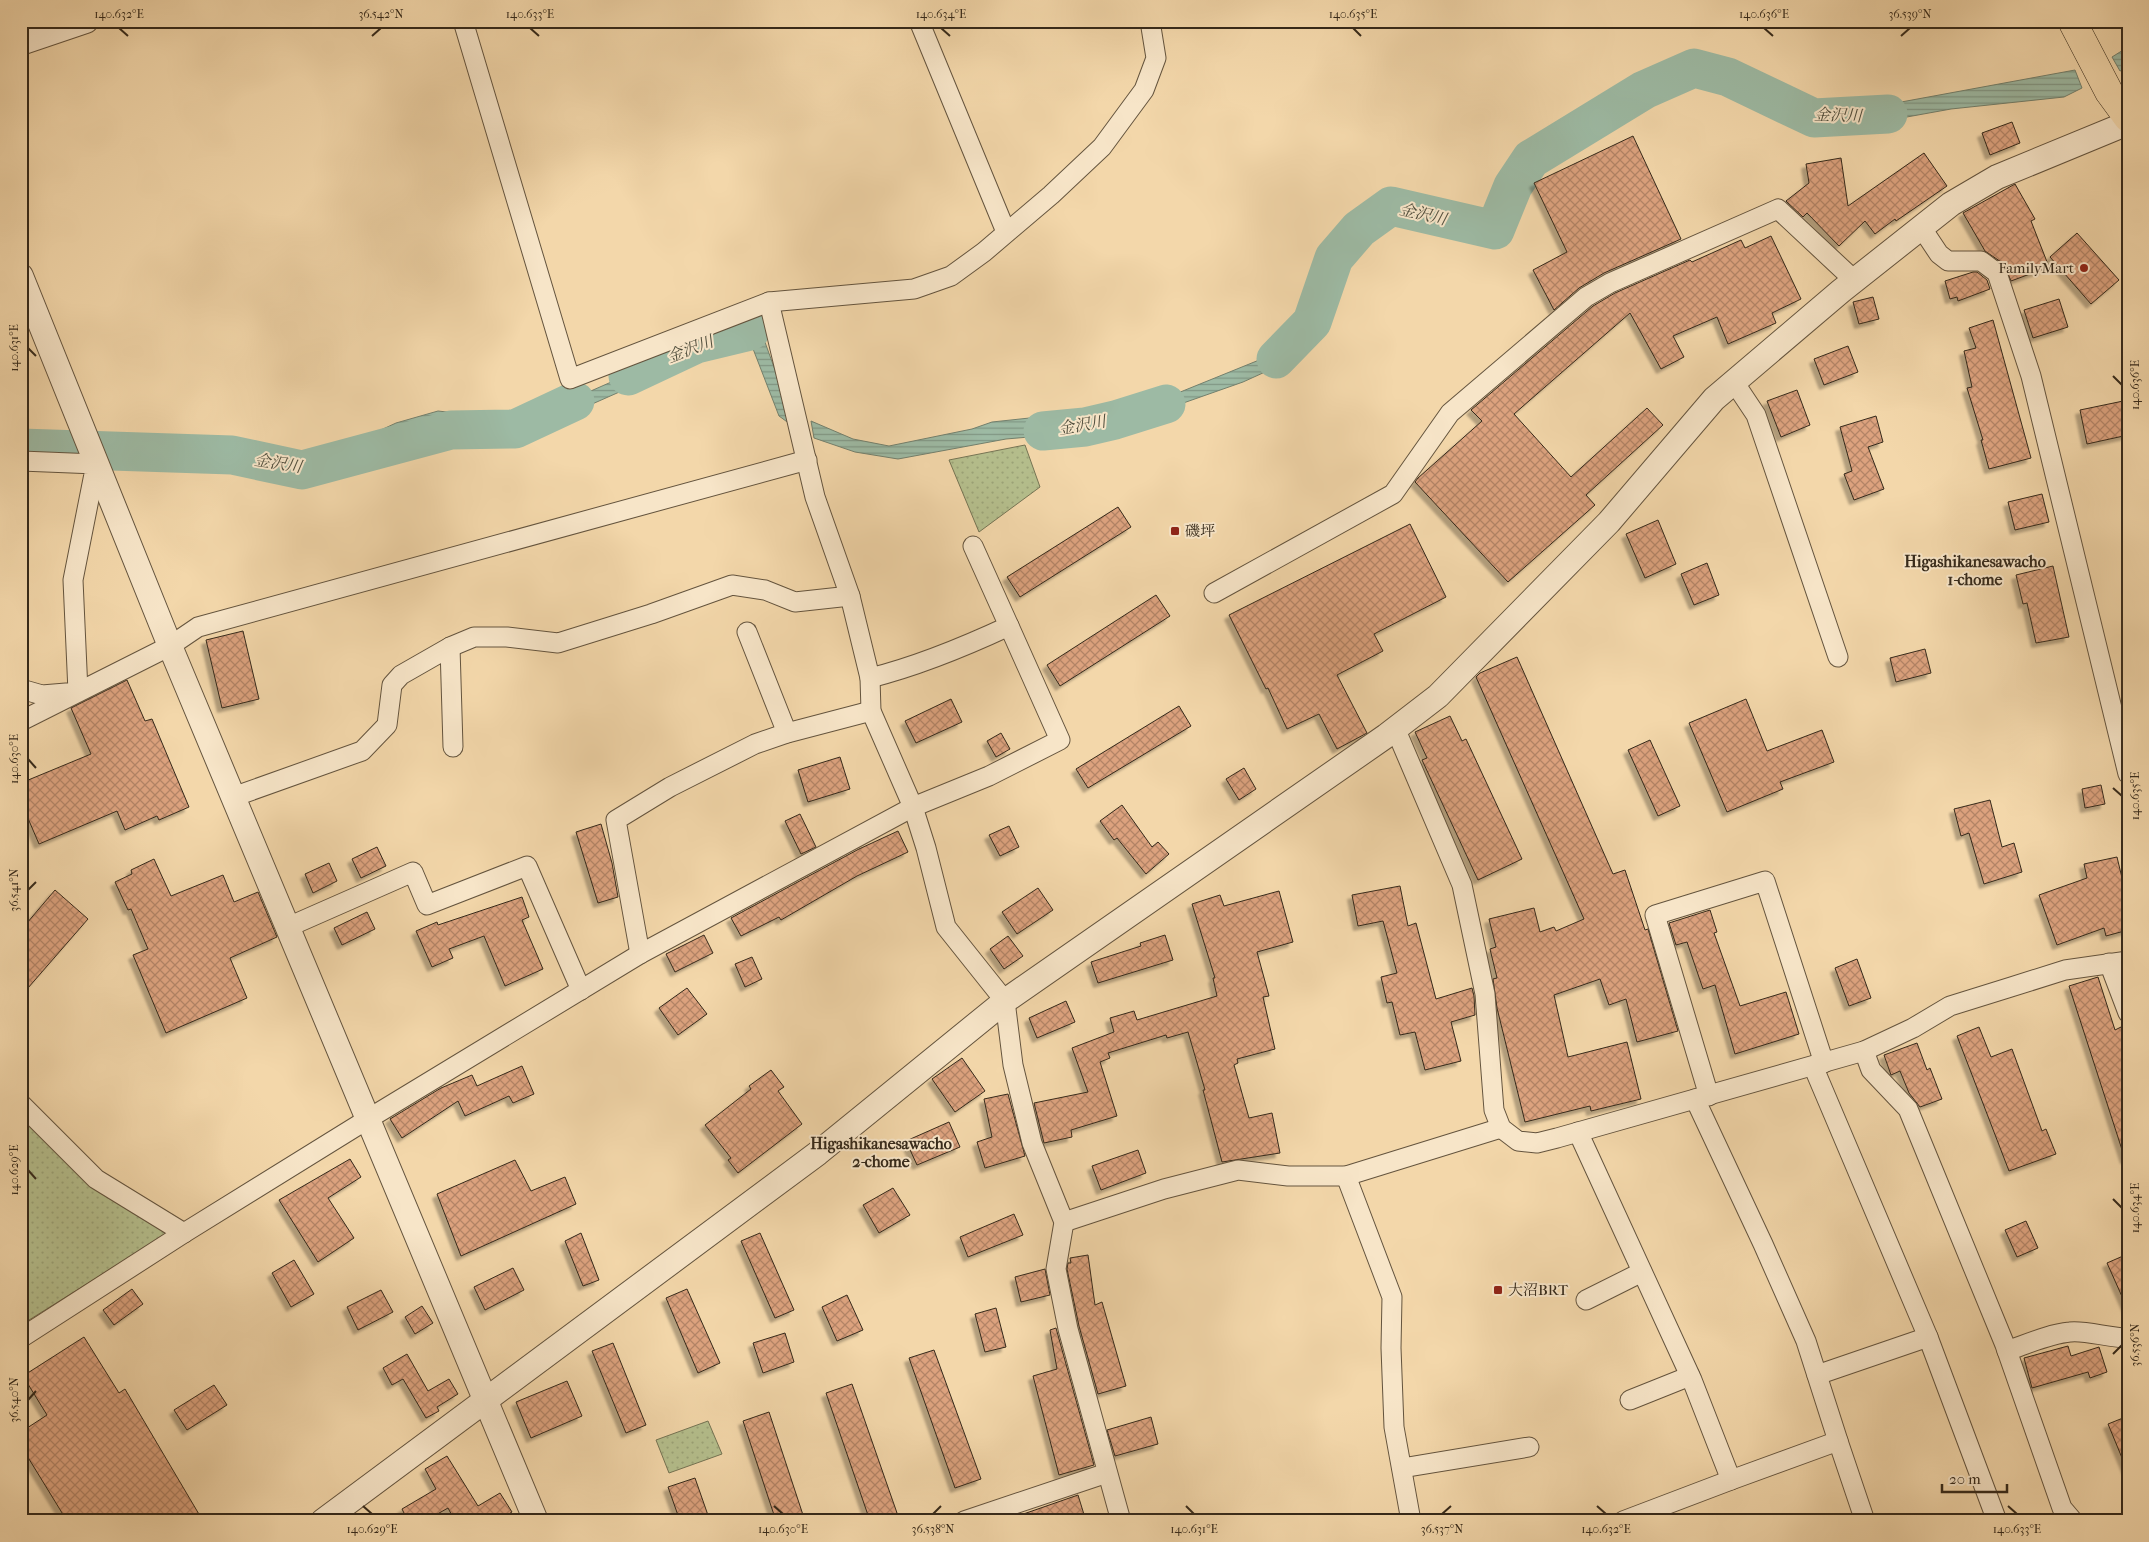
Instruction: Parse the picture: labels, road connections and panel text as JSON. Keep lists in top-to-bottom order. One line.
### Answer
{"districts":["Higashikanesawacho 1-chome","Higashikanesawacho 2-chome"],"water":["金沢川"],"places":{"other":["FamilyMart"],"transit":["磯坪","大沼BRT"]},"scale_bar":"20 m","coordinates":["140.632°E","36.542°N","140.633°E","140.634°E","140.635°E","140.636°E","36.539°N","140.631°E","140.630°E","36.541°N","140.629°E","36.536°N","36.540°N","36.538°N","36.537°N"]}
